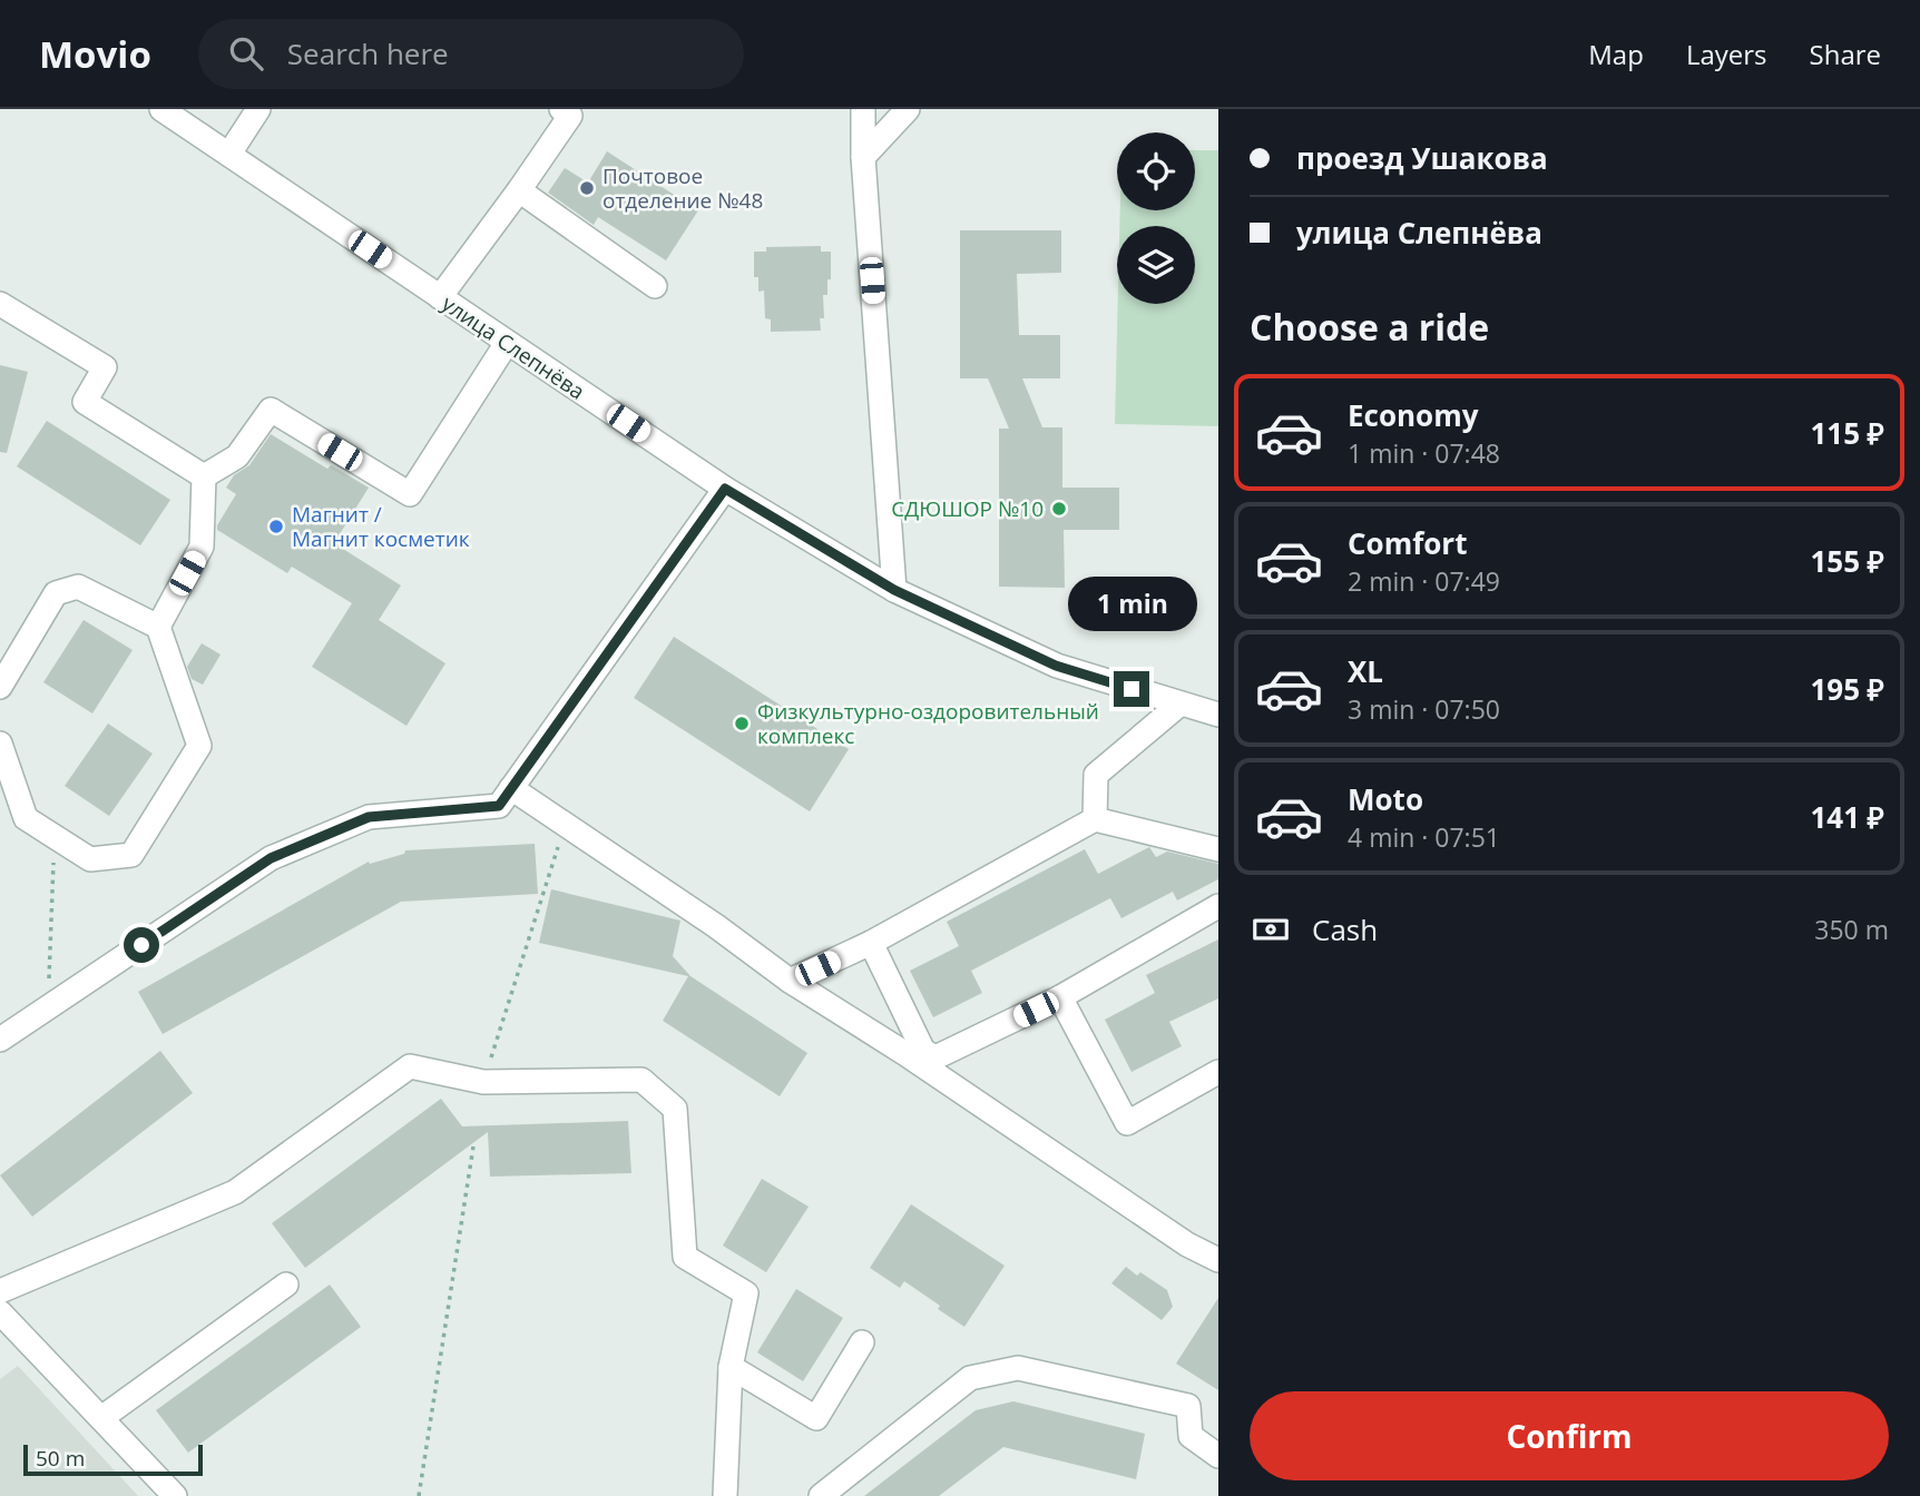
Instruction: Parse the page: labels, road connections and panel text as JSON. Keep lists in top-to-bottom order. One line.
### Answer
{"streets":{"street":["улица Слепнёва"]},"places":["Почтовое отделение №48","СДЮШОР №10","Магнит / Магнит косметик","Физкультурно-оздоровительный комплекс"],"scale_bar":"50 m","page":{"header":"Movio","search":"Search here","nav":["Map","Layers","Share"],"banner":["проезд Ушакова","улица Слепнёва"],"heading":"Choose a ride","list":[{"name":"Economy","note":"1 min · 07:48","value":"115 ₽"},{"name":"Comfort","note":"2 min · 07:49","value":"155 ₽"},{"name":"XL","note":"3 min · 07:50","value":"195 ₽"},{"name":"Moto","note":"4 min · 07:51","value":"141 ₽"}],"bubble":"1 min","pay":["Cash","350 m"],"buttons":"Confirm","scale":"50 m"}}
